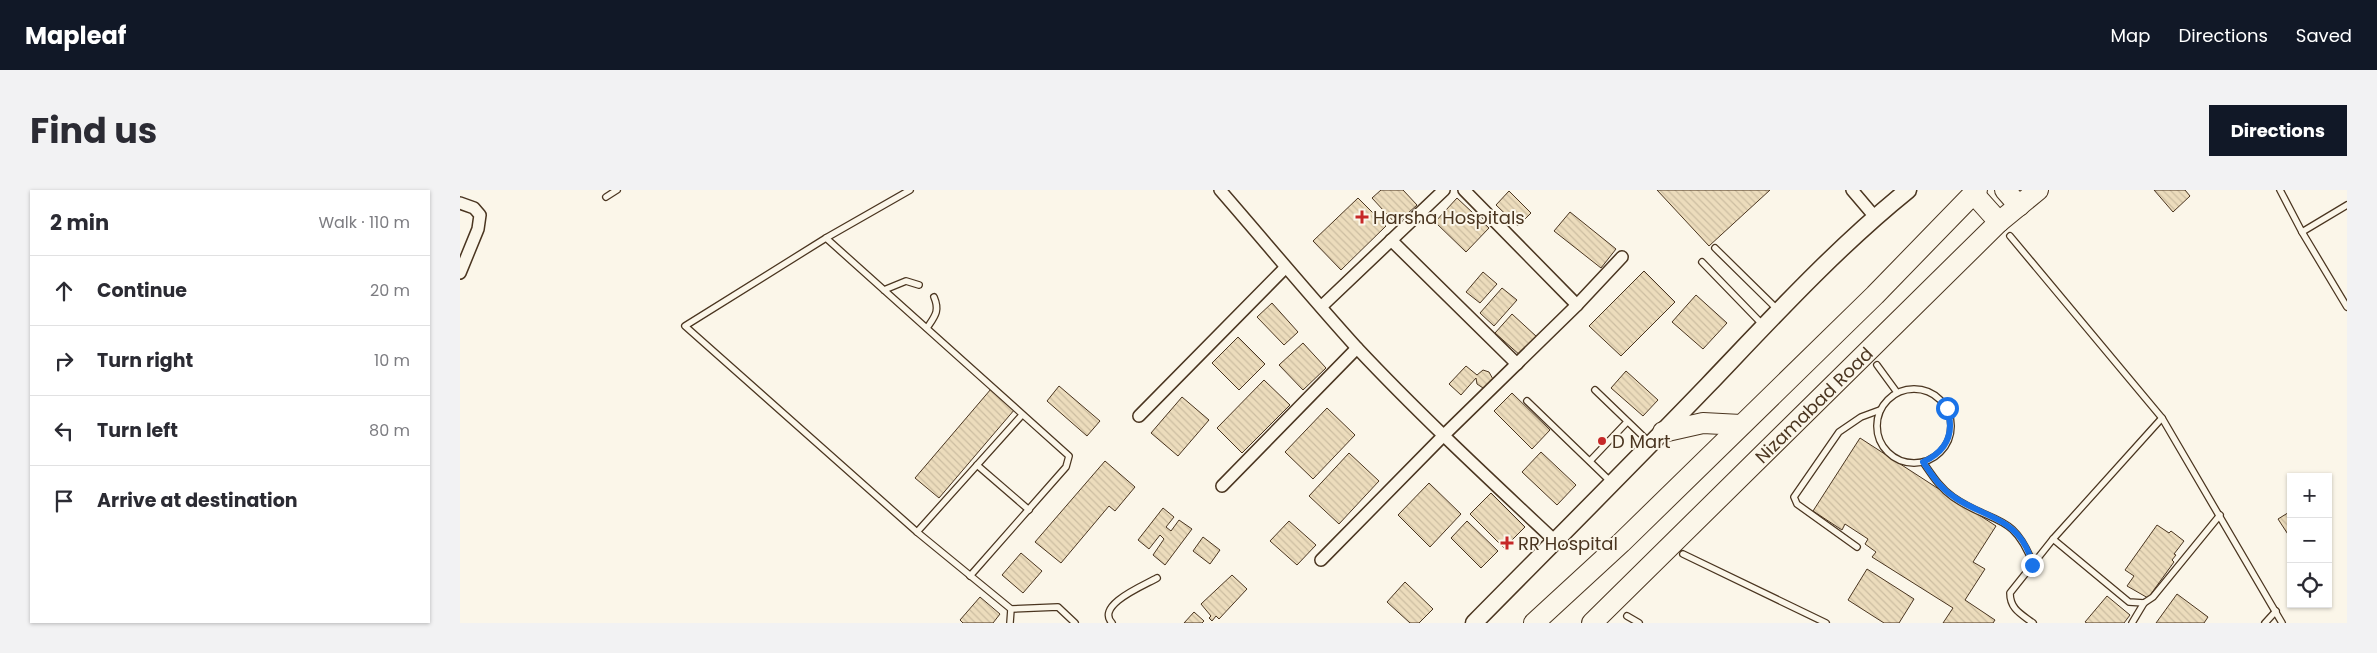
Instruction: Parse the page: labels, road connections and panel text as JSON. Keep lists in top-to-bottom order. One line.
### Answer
{"streets":{"highway":["Nizamabad Road"]},"places":{"health":["Harsha Hospitals","RR Hospital"],"other":["D Mart"]},"page":{"header":"Mapleaf","nav":["Map","Directions","Saved"],"title":"Find us","buttons":"Directions","heading":["2 min","Walk · 110 m"],"list":[["Continue","20 m"],["Turn right","10 m"],["Turn left","80 m"],"Arrive at destination"],"map_buttons":["+","−"]}}
